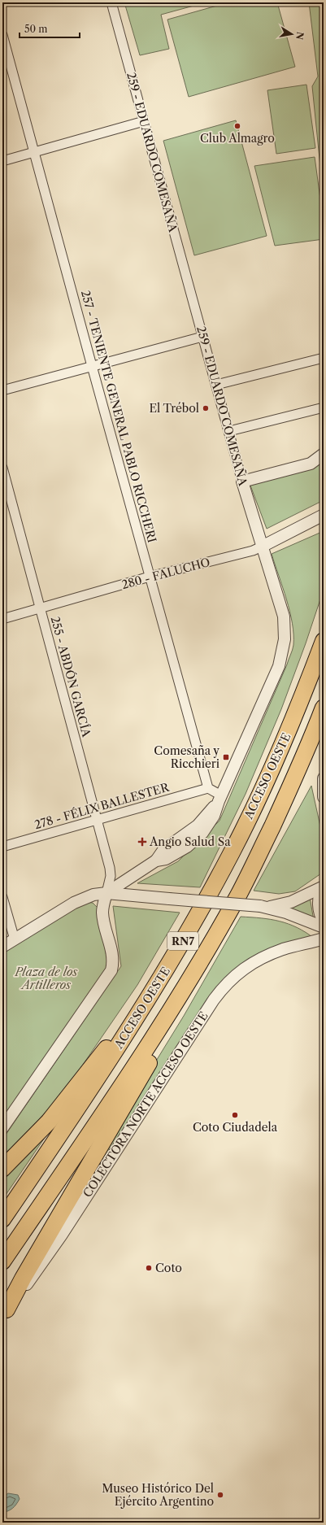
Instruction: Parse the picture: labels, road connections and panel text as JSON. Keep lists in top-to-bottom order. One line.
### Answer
{"streets":{"highway":["ACCESO OESTE","RN7"],"street":["259 - EDUARDO COMESAÑA","257 - TENIENTE GENERAL PABLO RICCHERI","280 - FALUCHO","255 - ABDÓN GARCÍA","278 - FÉLIX BALLESTER","COLECTORA NORTE ACCESO OESTE"]},"crossings":[["259 - EDUARDO COMESAÑA","280 - FALUCHO"],["259 - EDUARDO COMESAÑA","255 - ABDÓN GARCÍA"],["257 - TENIENTE GENERAL PABLO RICCHERI","280 - FALUCHO"],["257 - TENIENTE GENERAL PABLO RICCHERI","278 - FÉLIX BALLESTER"],["280 - FALUCHO","255 - ABDÓN GARCÍA"],["255 - ABDÓN GARCÍA","278 - FÉLIX BALLESTER"]],"parks":["Plaza de los Artilleros"],"places":{"other":["Club Almagro","El Trébol","Coto Ciudadela","Coto","Museo Histórico Del Ejército Argentino"],"transit":["Comesaña y Ricchieri"],"health":["Angio Salud Sa"]},"scale_bar":"50 m","north":"right"}
